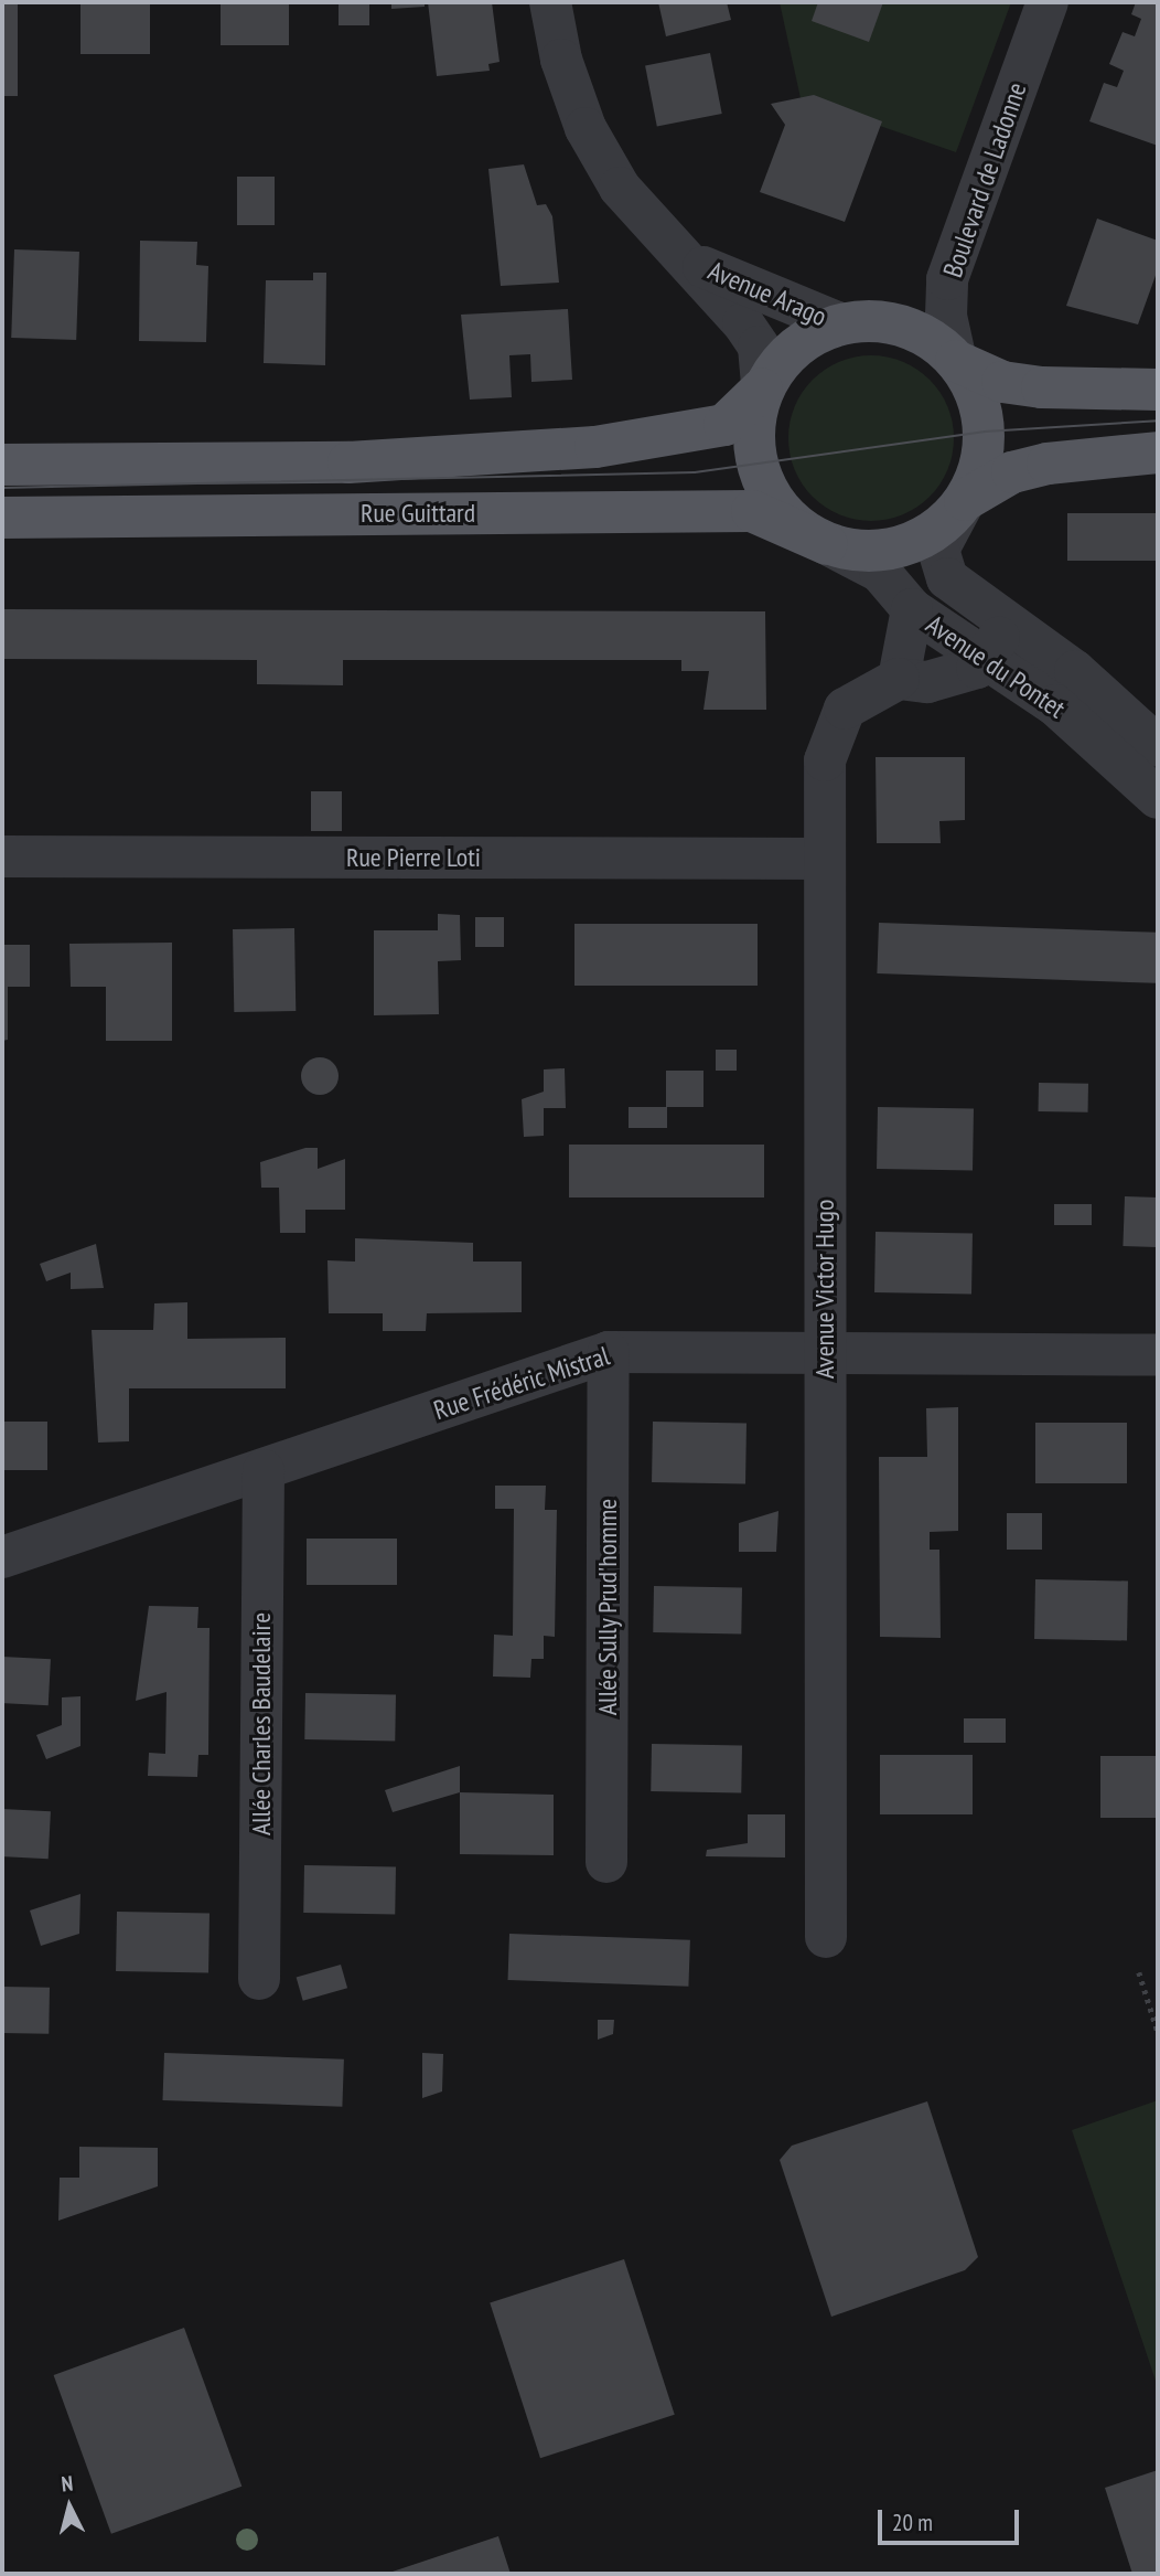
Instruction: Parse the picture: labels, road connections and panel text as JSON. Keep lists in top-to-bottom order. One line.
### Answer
{"streets":{"main road":["Rue Guittard"],"street":["Boulevard de Ladonne","Avenue Arago","Avenue du Pontet","Rue Pierre Loti","Avenue Victor Hugo","Rue Frédéric Mistral","Allée Sully Prud'homme","Allée Charles Baudelaire"]},"crossings":[["Boulevard de Ladonne","Avenue Arago"],["Boulevard de Ladonne","Rue Guittard"],["Boulevard de Ladonne","Avenue du Pontet"],["Avenue Arago","Rue Guittard"],["Avenue Arago","Avenue du Pontet"],["Rue Guittard","Avenue du Pontet"],["Avenue du Pontet","Avenue Victor Hugo"],["Rue Pierre Loti","Avenue Victor Hugo"],["Avenue Victor Hugo","Rue Frédéric Mistral"],["Rue Frédéric Mistral","Allée Sully Prud'homme"],["Rue Frédéric Mistral","Allée Charles Baudelaire"]],"scale_bar":"20 m","north":"top"}
